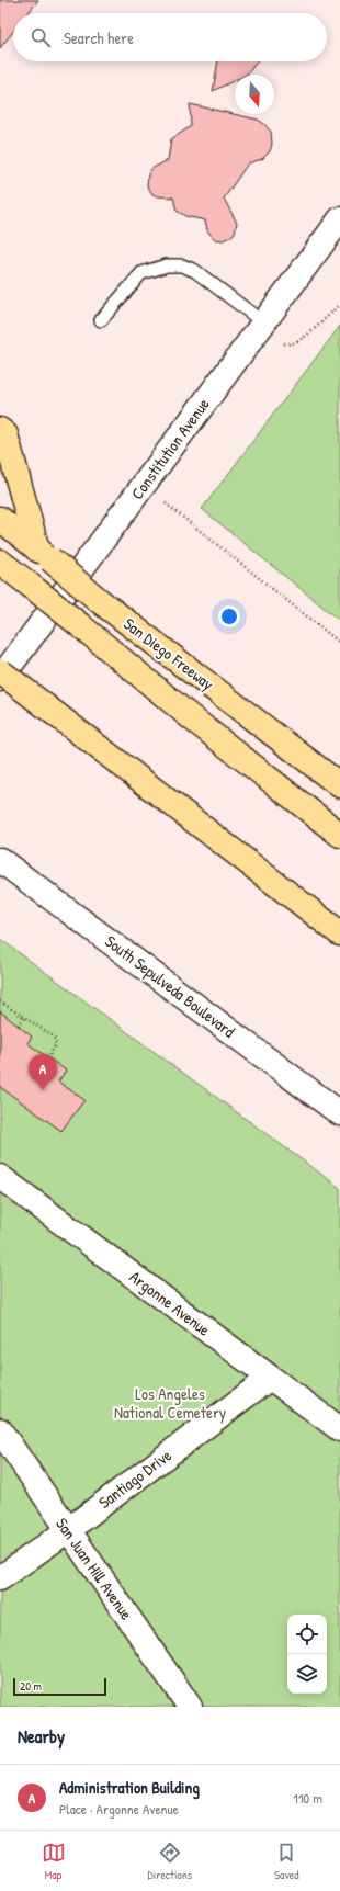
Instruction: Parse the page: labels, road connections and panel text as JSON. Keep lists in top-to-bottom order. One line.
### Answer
{"streets":{"highway":["San Diego Freeway"],"street":["Constitution Avenue","South Sepulveda Boulevard","Argonne Avenue","Santiago Drive","San Juan Hill Avenue"]},"crossings":[["Argonne Avenue","Santiago Drive"],["Santiago Drive","San Juan Hill Avenue"]],"parks":["Los Angeles National Cemetery"],"scale_bar":"20 m","north":"bottom","page":{"search":"Search here","pins":"A","scale":"20 m","heading":"Nearby","list":[{"mark":"A","name":"Administration Building","note":"Place · Argonne Avenue","value":"110 m"}],"nav":["Map","Directions","Saved"]}}
